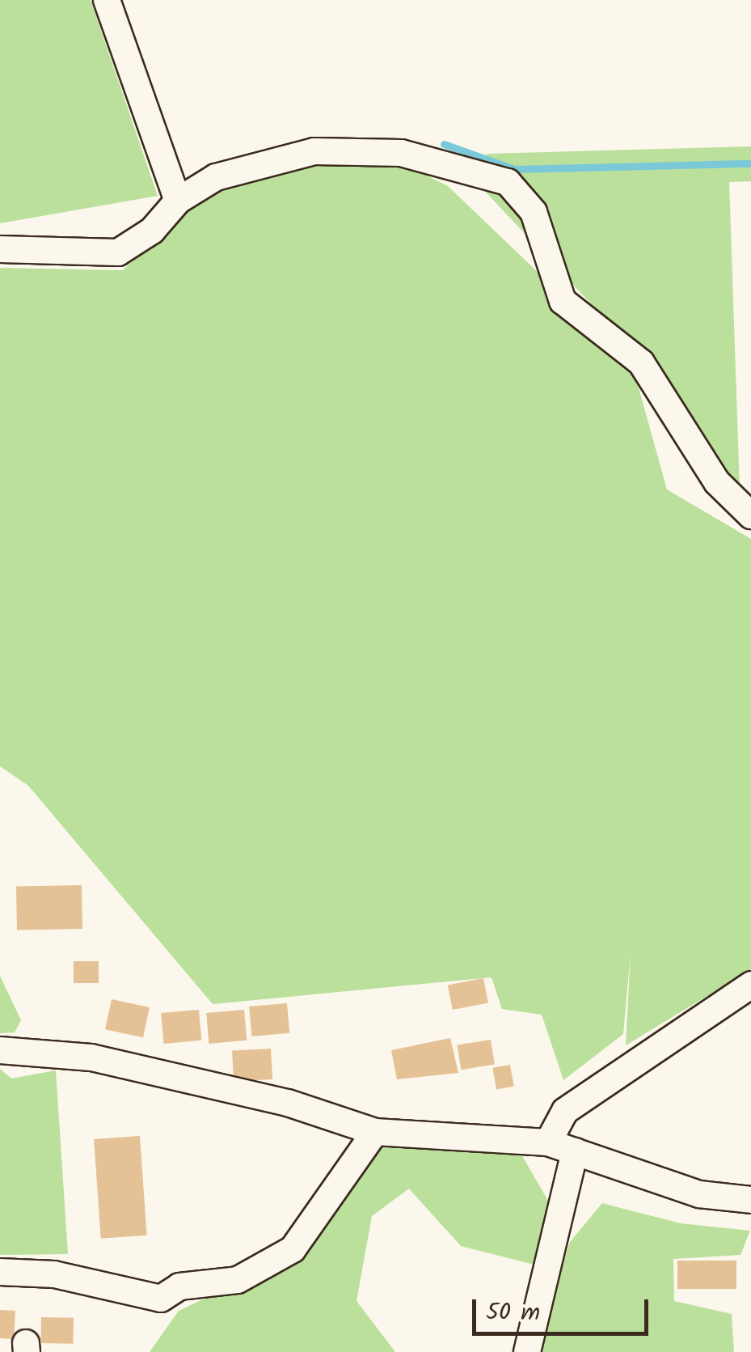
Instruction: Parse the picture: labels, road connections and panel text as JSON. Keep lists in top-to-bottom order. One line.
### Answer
{"scale_bar":"50 m"}
